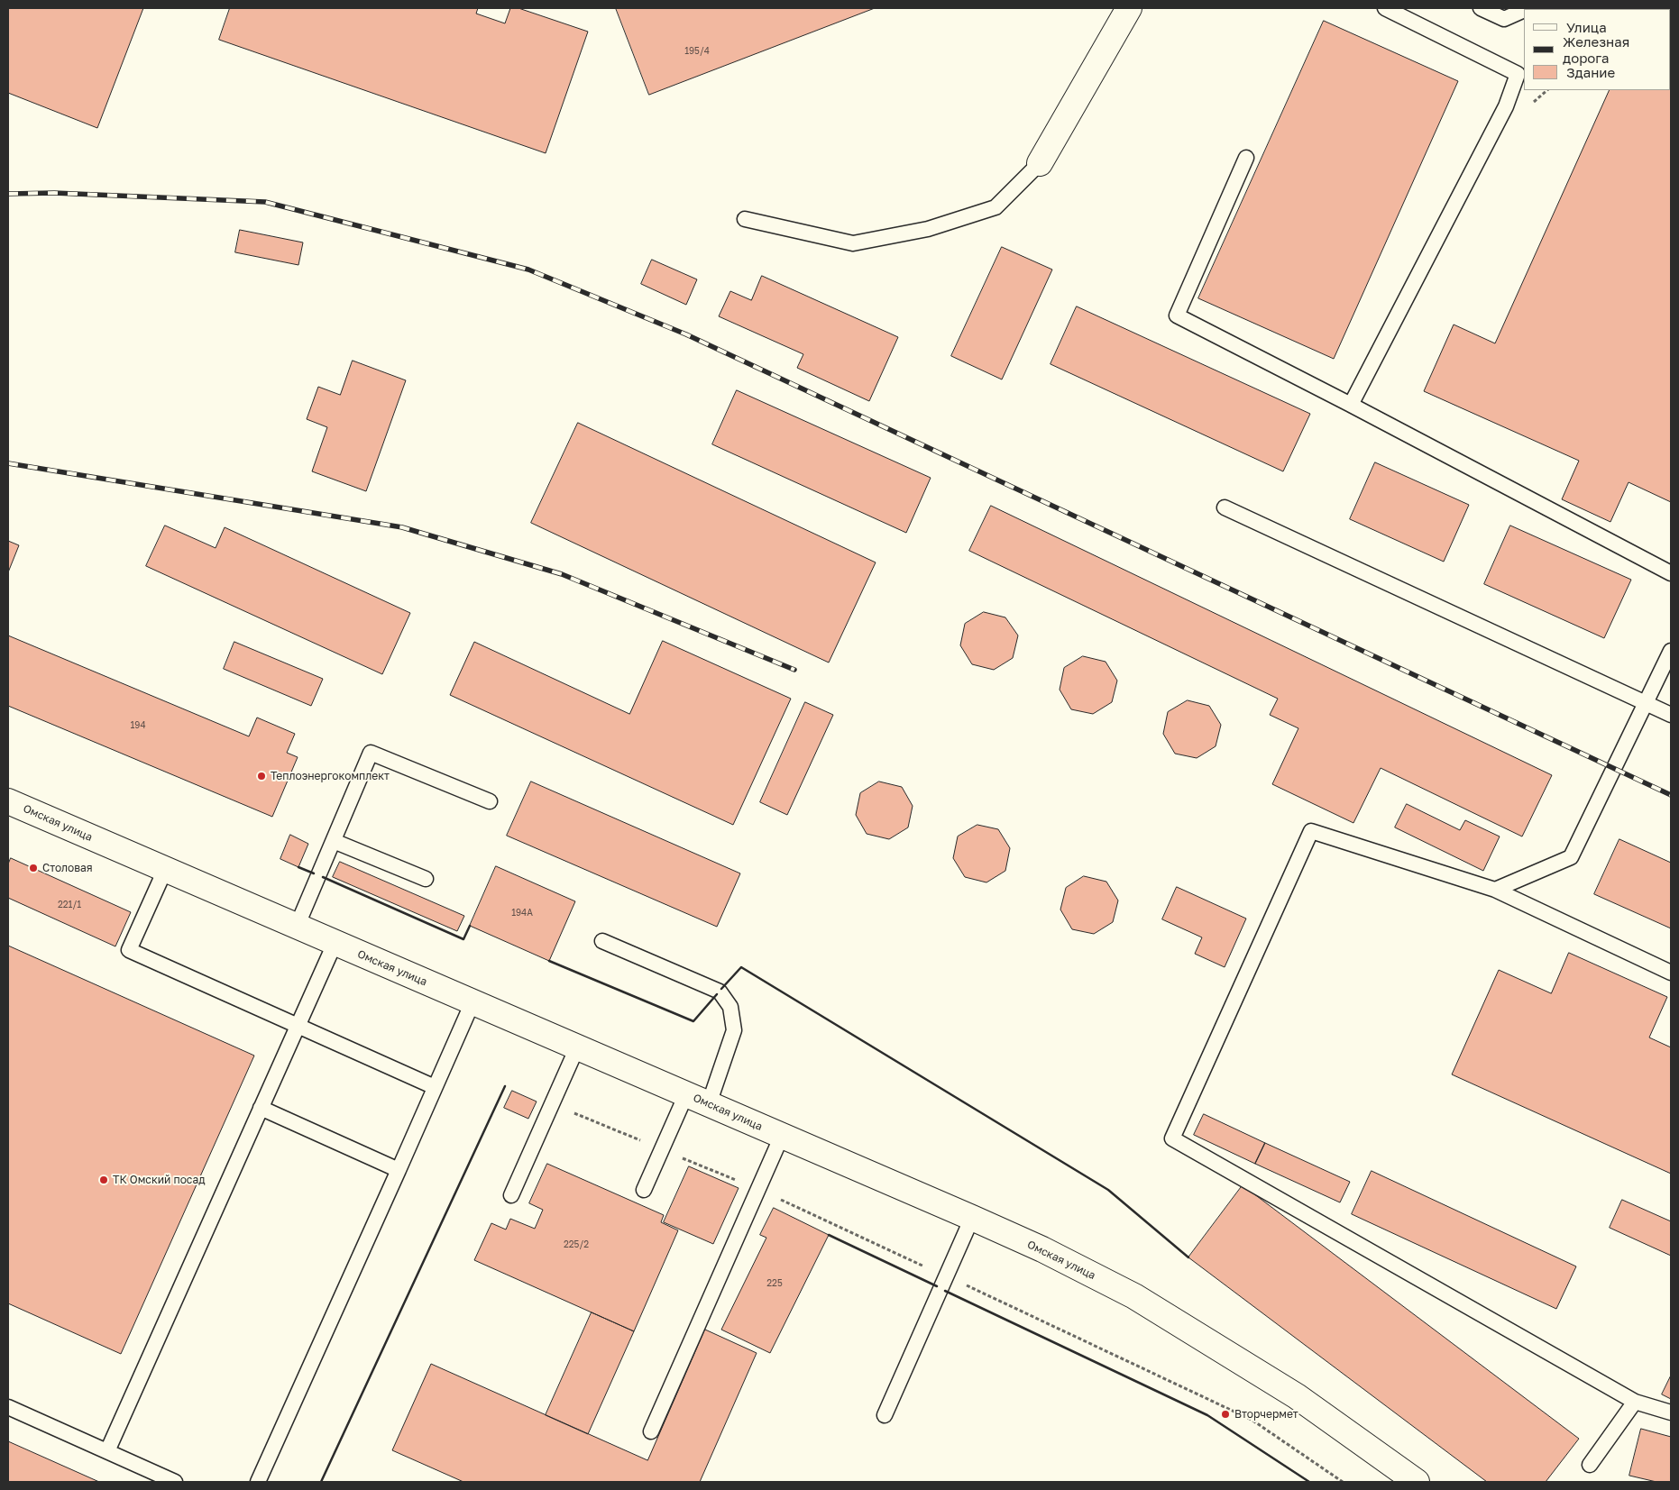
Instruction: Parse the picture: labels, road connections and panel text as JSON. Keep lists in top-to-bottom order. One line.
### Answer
{"streets":{"street":["Омская улица"]},"places":["Теплоэнергокомплект","Столовая","ТК Омский посад","Вторчермет"],"house_numbers":["195/4","194","221/1","194А","225/2","225"],"legend":["Улица","Железная дорога","Здание"]}
